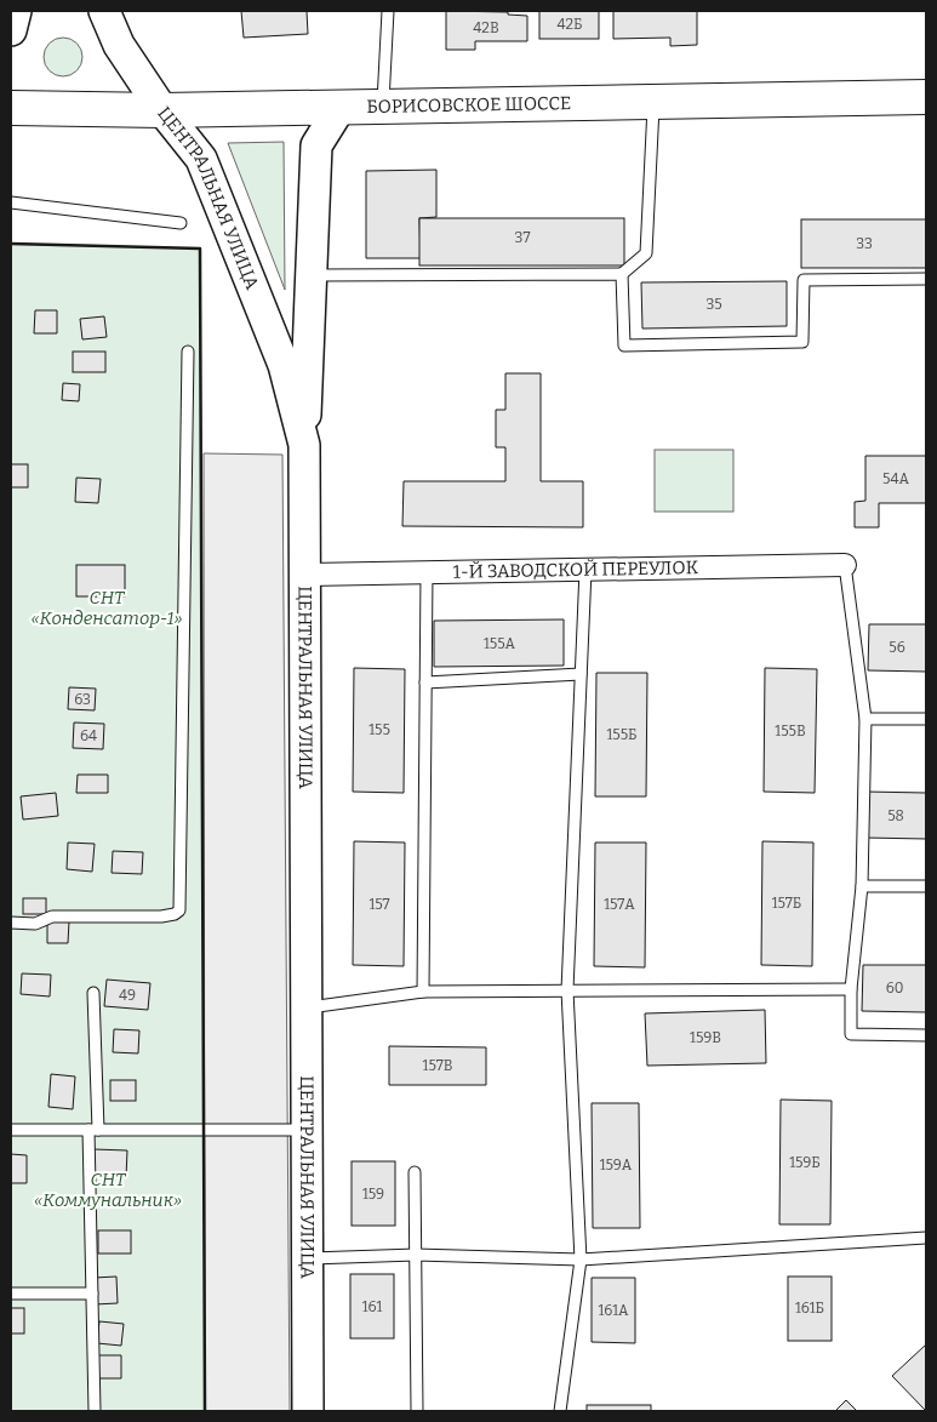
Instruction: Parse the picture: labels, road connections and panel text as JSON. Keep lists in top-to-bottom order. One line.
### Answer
{"streets":{"main road":["БОРИСОВСКОЕ ШОССЕ"],"street":["ЦЕНТРАЛЬНАЯ УЛИЦА","1-Й ЗАВОДСКОЙ ПЕРЕУЛОК"]},"crossings":[["БОРИСОВСКОЕ ШОССЕ","ЦЕНТРАЛЬНАЯ УЛИЦА"],["ЦЕНТРАЛЬНАЯ УЛИЦА","1-Й ЗАВОДСКОЙ ПЕРЕУЛОК"]],"parks":["СНТ «Конденсатор-1»","СНТ «Коммунальник»"],"house_numbers":["42Б","42В","37","33","35","54А","155А","56","63","155","155В","155Б","64","58","157Б","157","157А","60","49","159В","157В","159Б","159А","159","161","161Б","161А"]}
